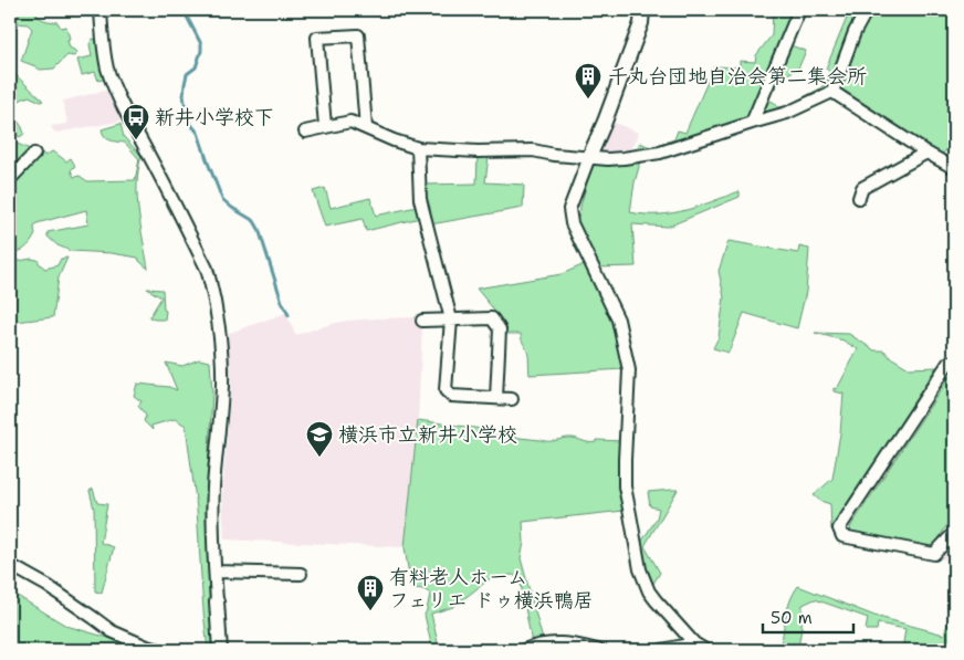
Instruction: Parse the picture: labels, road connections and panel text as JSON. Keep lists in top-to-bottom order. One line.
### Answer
{"places":{"building":["千丸台団地自治会第二集会所","有料老人ホーム フェリエ ドゥ横浜鴨居"],"bus stop":["新井小学校下"],"school or university":["横浜市立新井小学校"]},"scale_bar":"50 m"}
